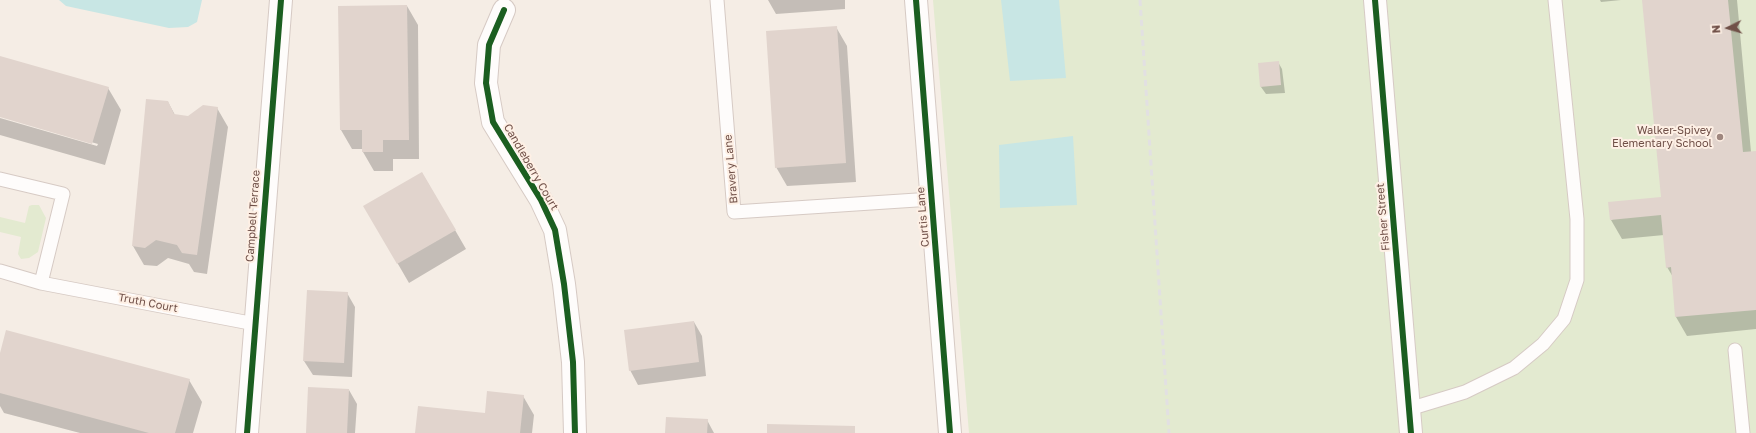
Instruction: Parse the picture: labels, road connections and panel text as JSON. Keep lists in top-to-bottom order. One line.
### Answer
{"streets":{"street":["Candleberry Court","Campbell Terrace","Curtis Lane","Fisher Street"],"lane":["Bravery Lane","Truth Court"]},"crossings":[["Bravery Lane","Curtis Lane"],["Campbell Terrace","Truth Court"]],"places":["Walker-Spivey Elementary School"],"north":"left"}
